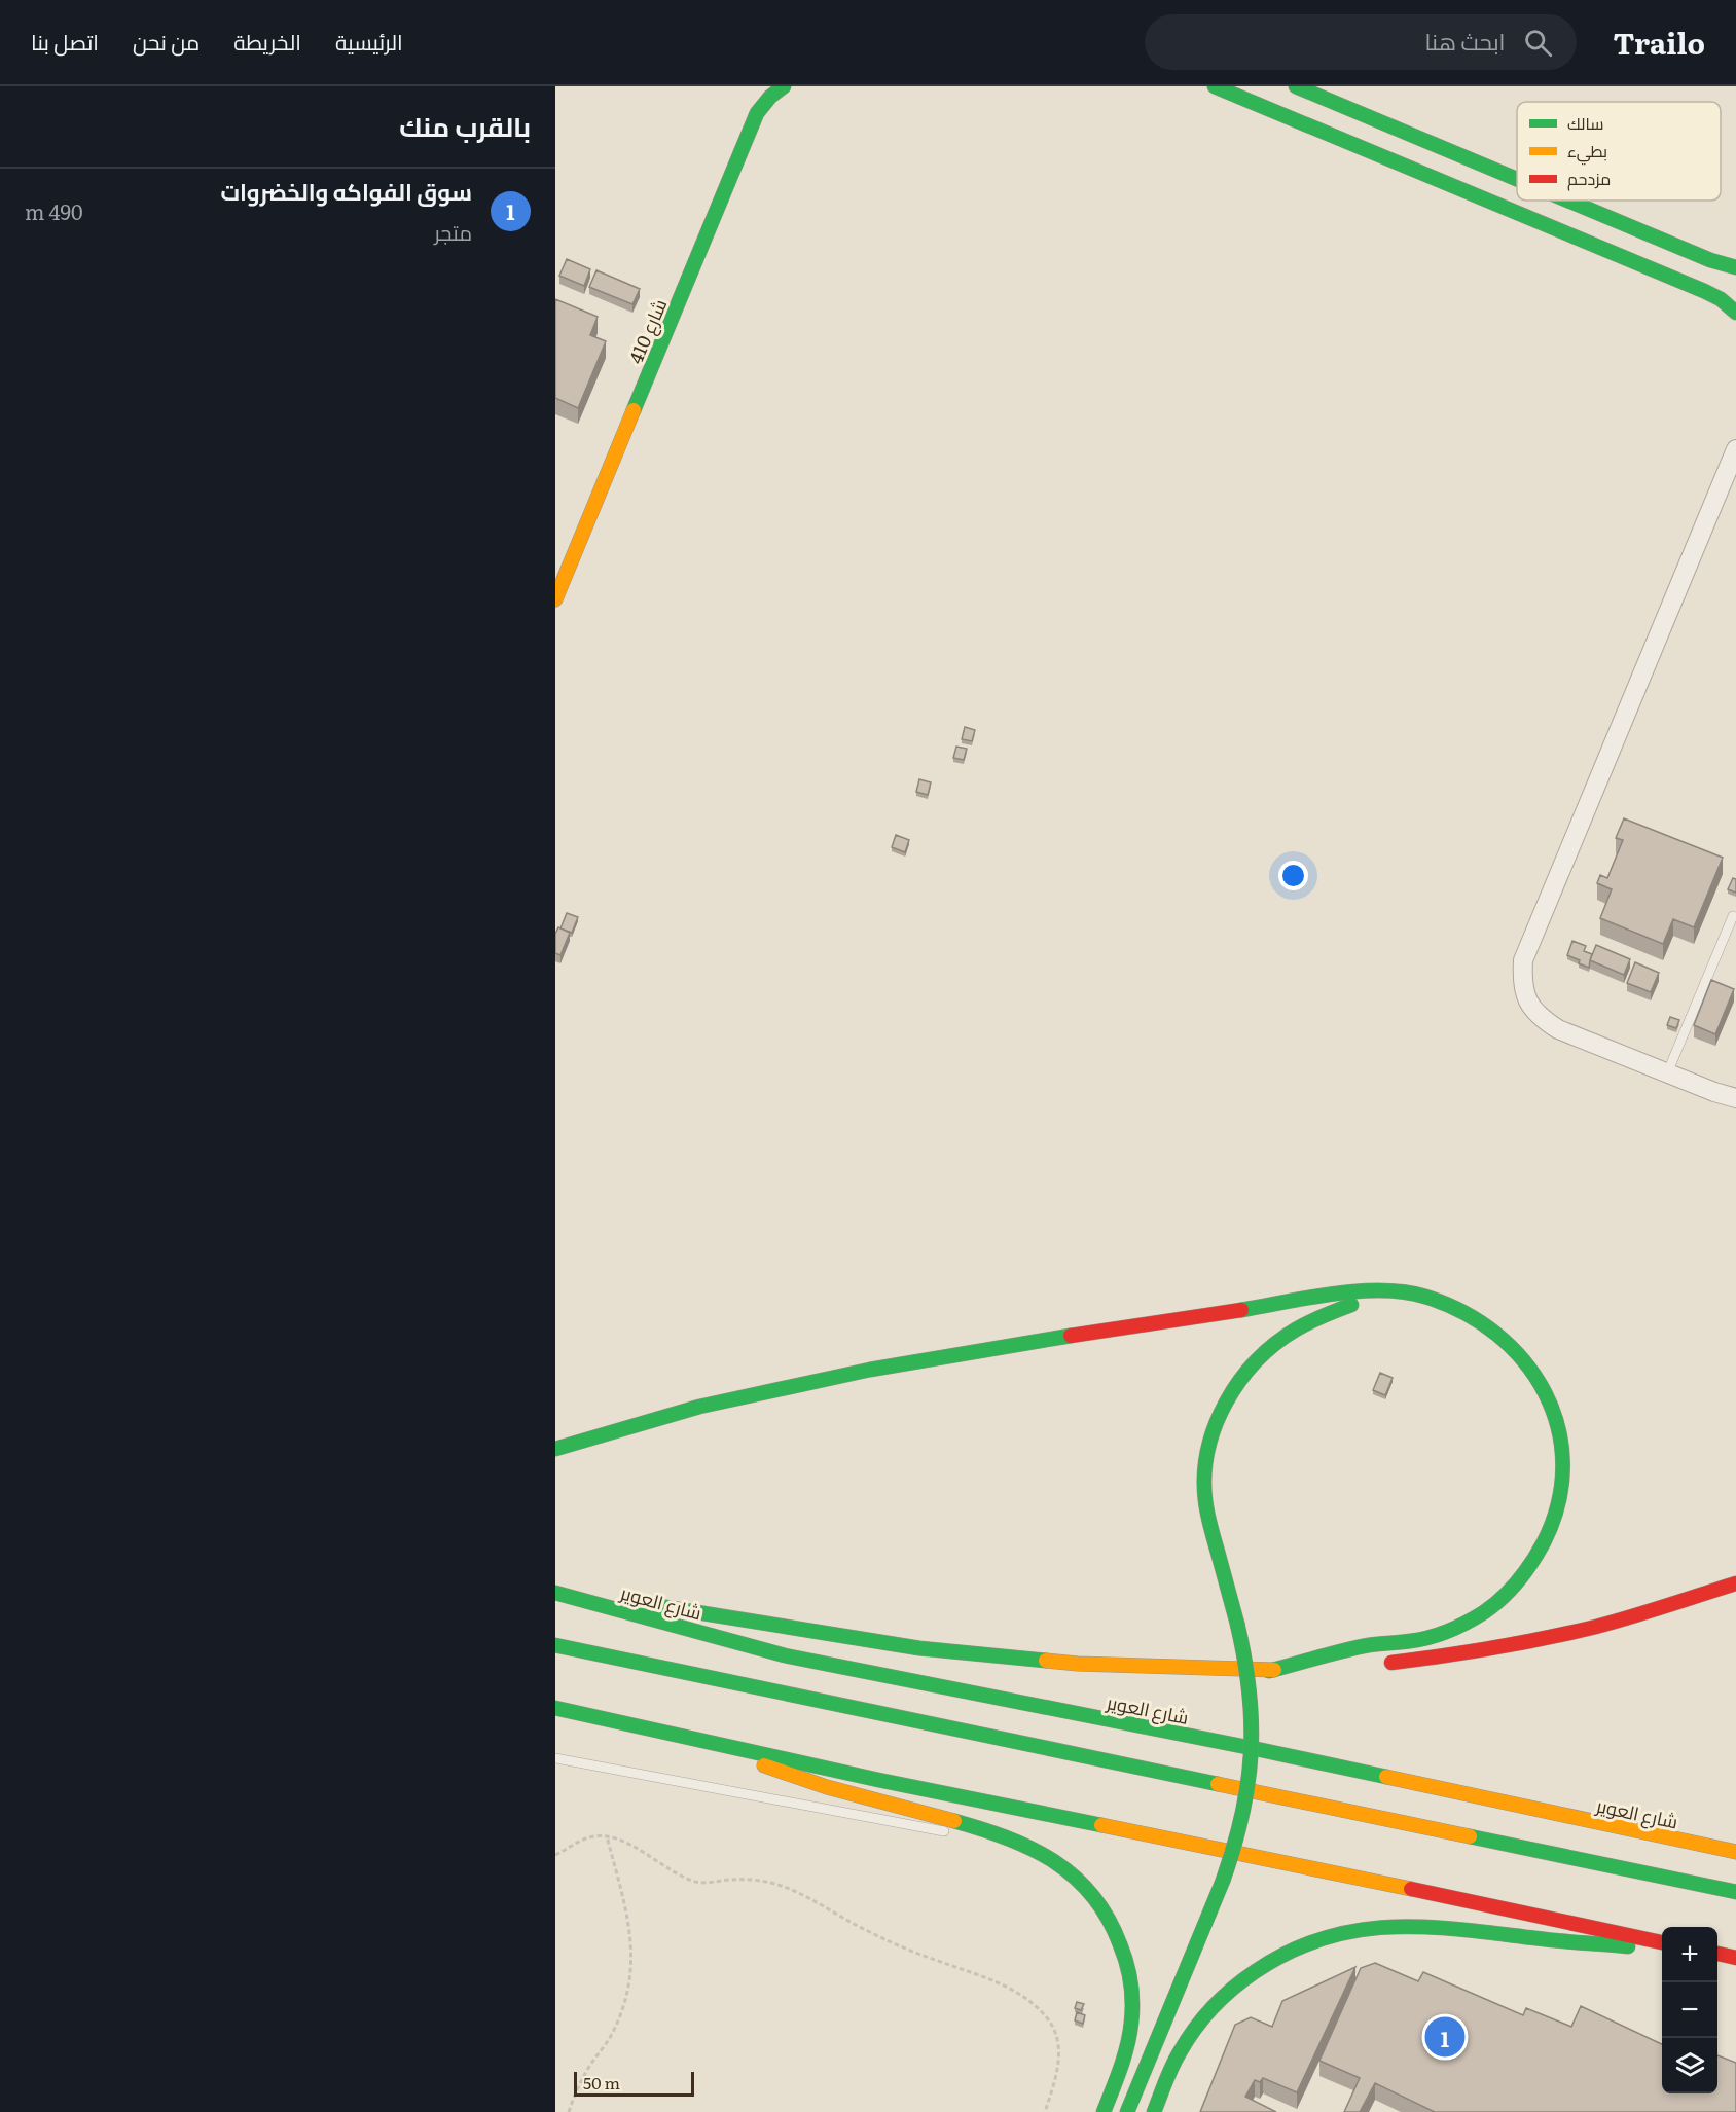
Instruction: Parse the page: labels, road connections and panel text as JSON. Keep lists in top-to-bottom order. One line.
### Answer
{"streets":{"main road":["شارع 410","شارع العوير"]},"legend":["سالك","بطيء","مزدحم"],"scale_bar":"50 m","page":{"header":"Trailo","search":"ابحث هنا","nav":["الرئيسية","الخريطة","من نحن","اتصل بنا"],"heading":"بالقرب منك","list":[{"mark":"1","name":"سوق الفواكه والخضروات","note":"متجر","value":"490 m"}],"map_buttons":["+","−"],"pins":"1","scale":"50 m"}}
